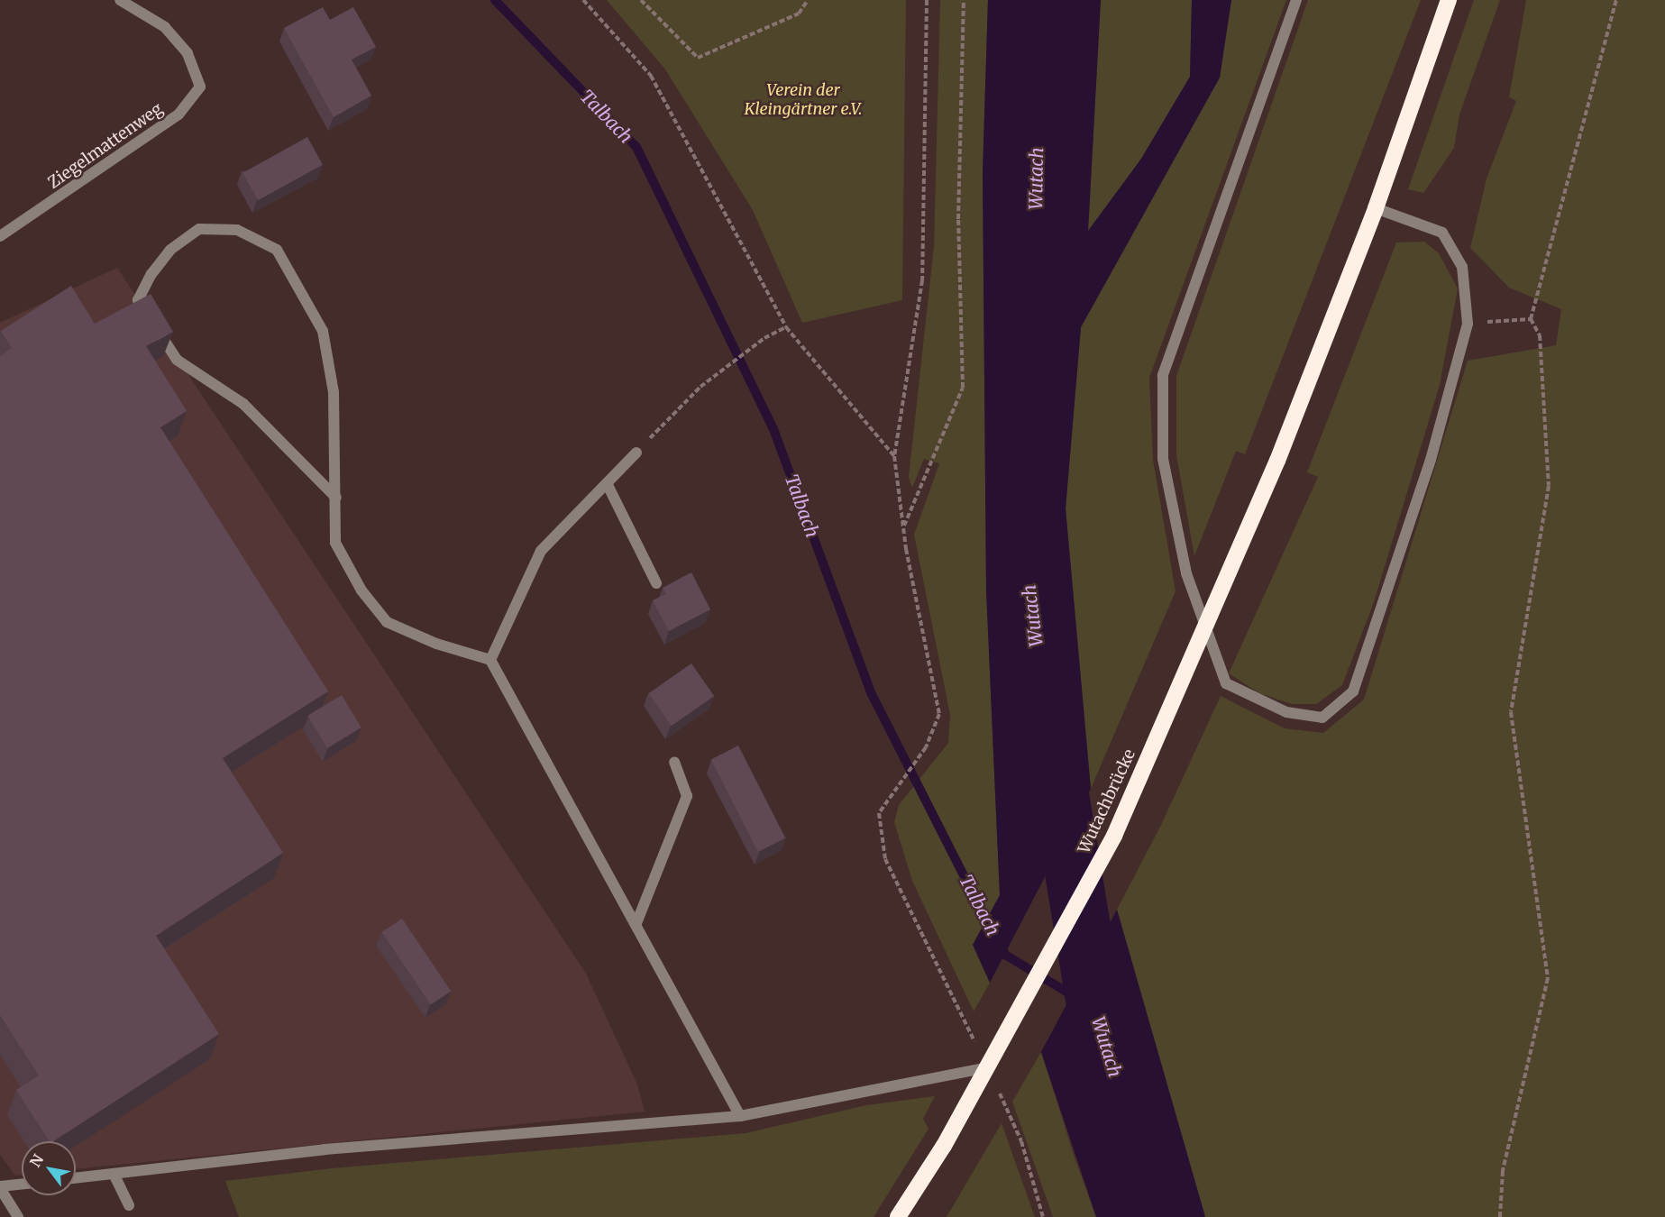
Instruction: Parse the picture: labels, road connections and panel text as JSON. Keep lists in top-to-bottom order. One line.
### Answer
{"streets":{"highway":["Wutachbrücke"],"street":["Ziegelmattenweg"]},"water":["Talbach","Wutach"],"parks":["Verein der Kleingärtner e.V."],"north":"top left"}
